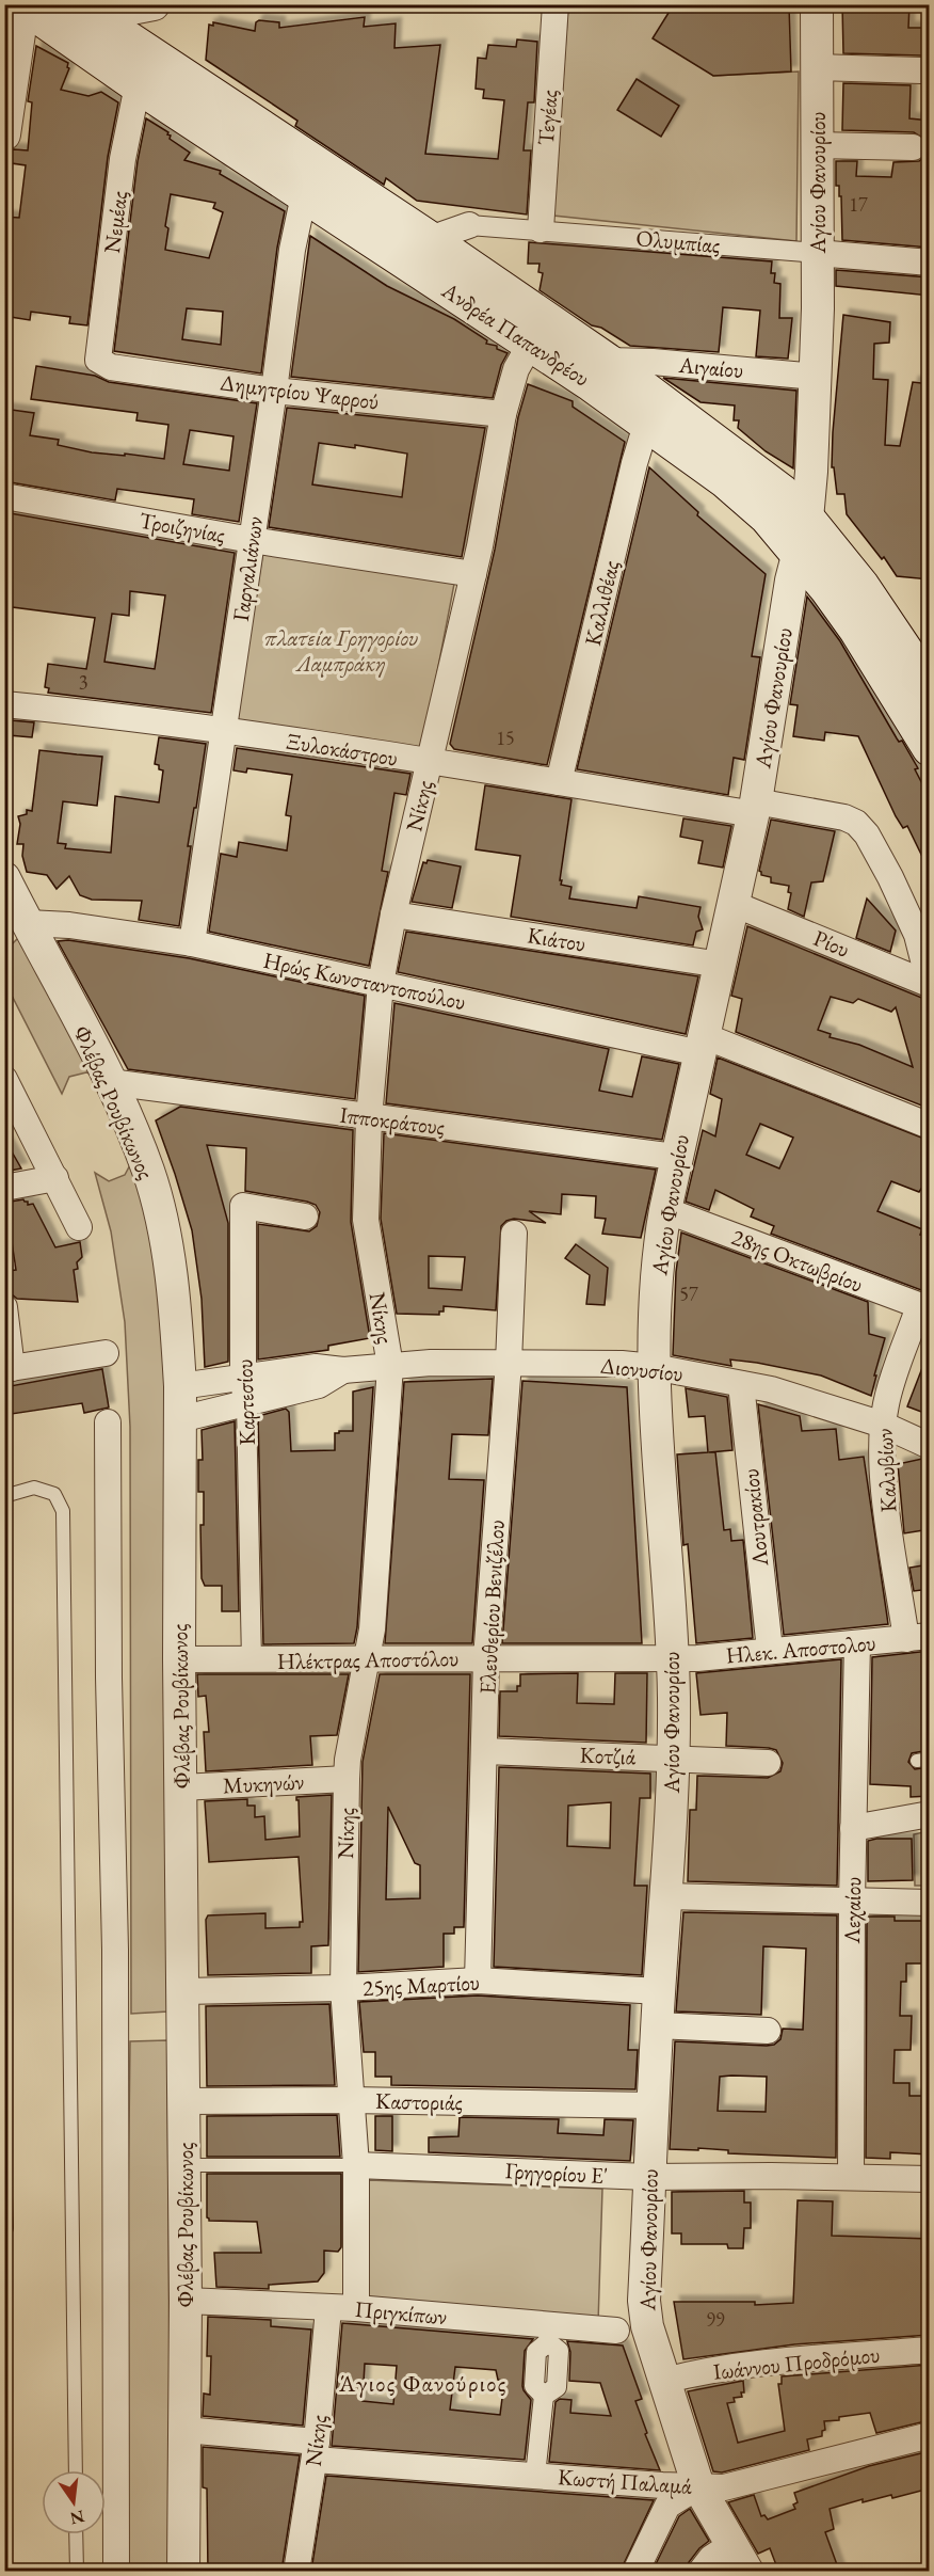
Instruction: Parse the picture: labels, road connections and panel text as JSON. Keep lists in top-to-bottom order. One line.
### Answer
{"streets":{"main road":["Ανδρέα Παπανδρέου"],"street":["Τεγέας","Αγίου Φανουρίου","Νεμέας","Ολυμπίας","Αιγαίου","Δημητρίου Ψαρρού","Τροιζηνίας","Γαργαλιάνων","Καλλιθέας","Ξυλοκάστρου","Νίκης","Κιάτου","Ρίου","Ηρώς Κωνσταντοπούλου","Φλέβας Ρουβίκωνος","Ιπποκράτους","28ης Οκτωβρίου","Διονυσίου","Καρτεσίου","Καλυβίων","Λουτρακίου","Ελευθερίου Βενιζέλου","Ηλεκ. Αποστολου","Ηλέκτρας Αποστόλου","Κοτζιά","Μυκηνών","Λεχαίου","25ης Μαρτίου","Καστοριάς","Γρηγορίου Ε'","Πριγκίπων","Ιωάννου Προδρόμου","Κωστή Παλαμά"]},"crossings":[["Τεγέας","Ολυμπίας"],["Αγίου Φανουρίου","Ολυμπίας"],["Αγίου Φανουρίου","Ανδρέα Παπανδρέου"],["Αγίου Φανουρίου","Αιγαίου"],["Αγίου Φανουρίου","Ξυλοκάστρου"],["Αγίου Φανουρίου","Κιάτου"],["Αγίου Φανουρίου","Ρίου"],["Αγίου Φανουρίου","Ηρώς Κωνσταντοπούλου"],["Αγίου Φανουρίου","Ιπποκράτους"],["Αγίου Φανουρίου","28ης Οκτωβρίου"],["Αγίου Φανουρίου","Διονυσίου"],["Αγίου Φανουρίου","Ηλεκ. Αποστολου"],["Αγίου Φανουρίου","Ηλέκτρας Αποστόλου"],["Αγίου Φανουρίου","Κοτζιά"],["Αγίου Φανουρίου","25ης Μαρτίου"],["Αγίου Φανουρίου","Καστοριάς"],["Αγίου Φανουρίου","Γρηγορίου Ε'"],["Αγίου Φανουρίου","Ιωάννου Προδρόμου"],["Αγίου Φανουρίου","Κωστή Παλαμά"],["Νεμέας","Ανδρέα Παπανδρέου"],["Νεμέας","Δημητρίου Ψαρρού"],["Ολυμπίας","Ανδρέα Παπανδρέου"],["Ανδρέα Παπανδρέου","Αιγαίου"],["Ανδρέα Παπανδρέου","Γαργαλιάνων"],["Ανδρέα Παπανδρέου","Καλλιθέας"],["Ανδρέα Παπανδρέου","Νίκης"],["Δημητρίου Ψαρρού","Γαργαλιάνων"],["Δημητρίου Ψαρρού","Νίκης"],["Τροιζηνίας","Γαργαλιάνων"],["Τροιζηνίας","Νίκης"],["Γαργαλιάνων","Ξυλοκάστρου"],["Γαργαλιάνων","Ηρώς Κωνσταντοπούλου"],["Καλλιθέας","Ξυλοκάστρου"],["Ξυλοκάστρου","Νίκης"],["Ξυλοκάστρου","Ρίου"],["Νίκης","Κιάτου"],["Νίκης","Ηρώς Κωνσταντοπούλου"],["Νίκης","Ιπποκράτους"],["Νίκης","Διονυσίου"],["Νίκης","Ηλέκτρας Αποστόλου"],["Νίκης","Μυκηνών"],["Νίκης","25ης Μαρτίου"],["Νίκης","Καστοριάς"],["Νίκης","Γρηγορίου Ε'"],["Νίκης","Πριγκίπων"],["Νίκης","Κωστή Παλαμά"],["Ηρώς Κωνσταντοπούλου","Φλέβας Ρουβίκωνος"],["Φλέβας Ρουβίκωνος","Ιπποκράτους"],["Φλέβας Ρουβίκωνος","Διονυσίου"],["Φλέβας Ρουβίκωνος","Ηλέκτρας Αποστόλου"],["Φλέβας Ρουβίκωνος","Μυκηνών"],["Φλέβας Ρουβίκωνος","25ης Μαρτίου"],["Φλέβας Ρουβίκωνος","Καστοριάς"],["Φλέβας Ρουβίκωνος","Γρηγορίου Ε'"],["Φλέβας Ρουβίκωνος","Πριγκίπων"],["Φλέβας Ρουβίκωνος","Κωστή Παλαμά"],["28ης Οκτωβρίου","Καλυβίων"],["Διονυσίου","Καρτεσίου"],["Διονυσίου","Καλυβίων"],["Διονυσίου","Λουτρακίου"],["Διονυσίου","Ελευθερίου Βενιζέλου"],["Καρτεσίου","Ηλέκτρας Αποστόλου"],["Καλυβίων","Ηλεκ. Αποστολου"],["Λουτρακίου","Ηλεκ. Αποστολου"],["Ελευθερίου Βενιζέλου","Ηλέκτρας Αποστόλου"],["Ελευθερίου Βενιζέλου","Κοτζιά"],["Ελευθερίου Βενιζέλου","25ης Μαρτίου"],["Ηλεκ. Αποστολου","Ηλέκτρας Αποστόλου"],["Ηλεκ. Αποστολου","Λεχαίου"],["Λεχαίου","Γρηγορίου Ε'"]],"districts":["Άγιος Φανούριος"],"parks":["πλατεία Γρηγορίου Λαμπράκη"],"house_numbers":["17","3","15","57","99"],"north":"bottom"}
